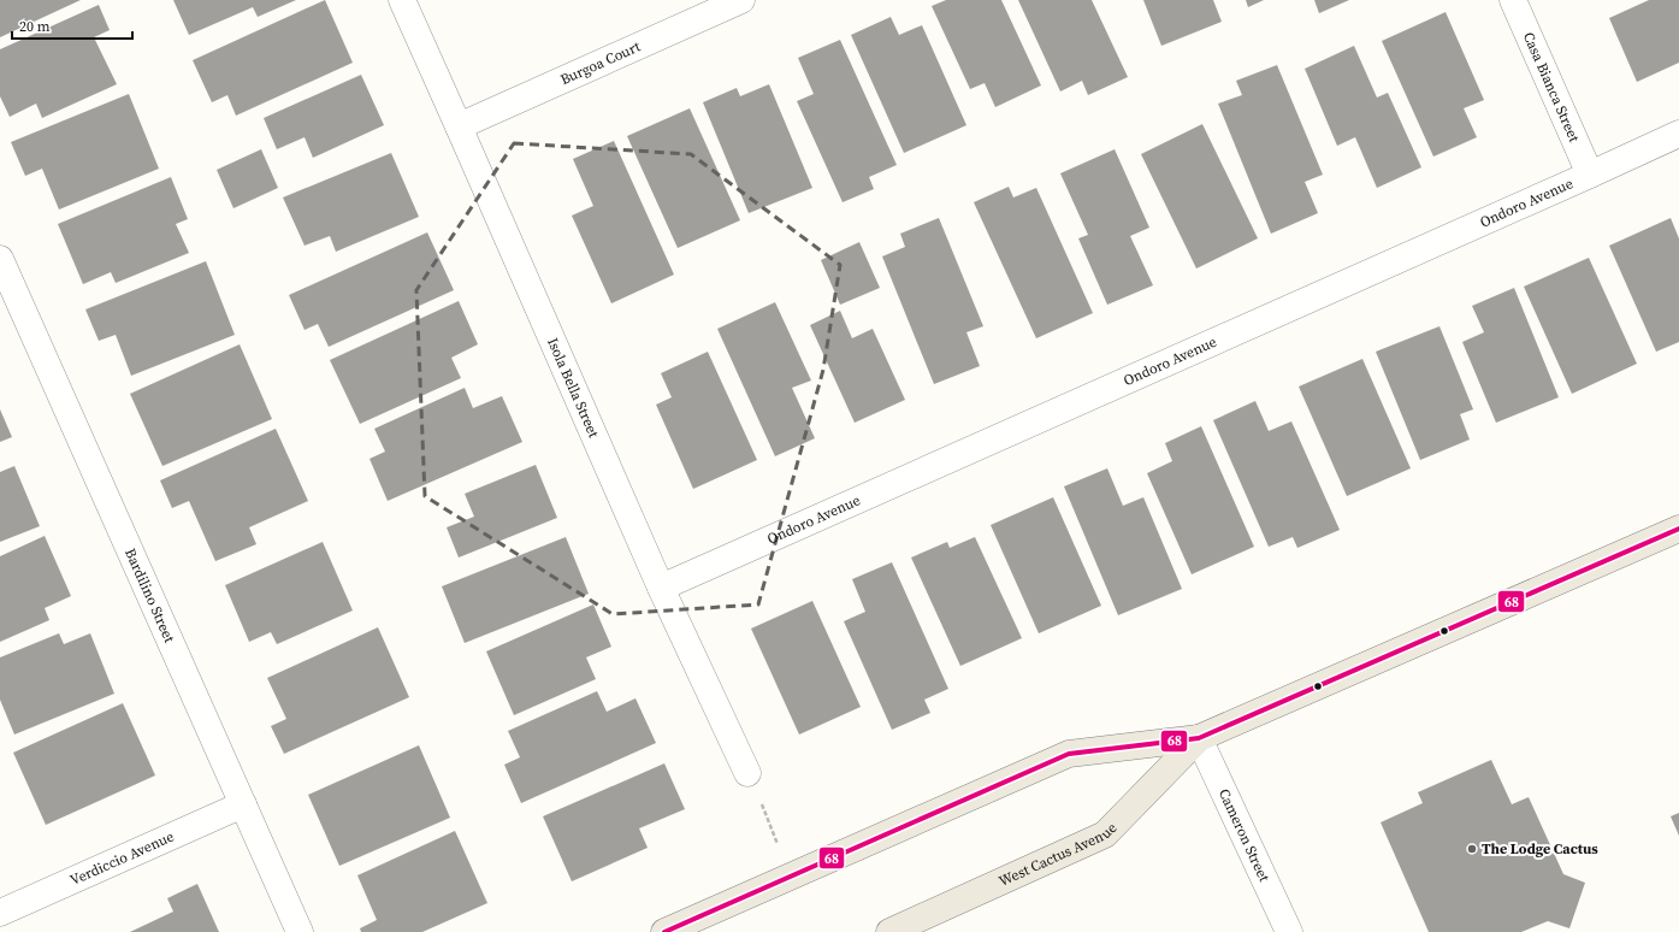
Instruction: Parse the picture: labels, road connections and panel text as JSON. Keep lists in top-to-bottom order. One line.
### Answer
{"streets":{"main road":["West Cactus Avenue"],"street":["Burgoa Court","Casa Bianca Street","Ondoro Avenue","Isola Bella Street","Bardilino Street","Cameron Street","Verdiccio Avenue"]},"crossings":[["Burgoa Court","Isola Bella Street"],["Casa Bianca Street","Ondoro Avenue"],["Ondoro Avenue","Isola Bella Street"],["Bardilino Street","Verdiccio Avenue"],["Cameron Street","West Cactus Avenue"]],"places":["The Lodge Cactus"],"lines":["transit line 68"],"scale_bar":"20 m"}
